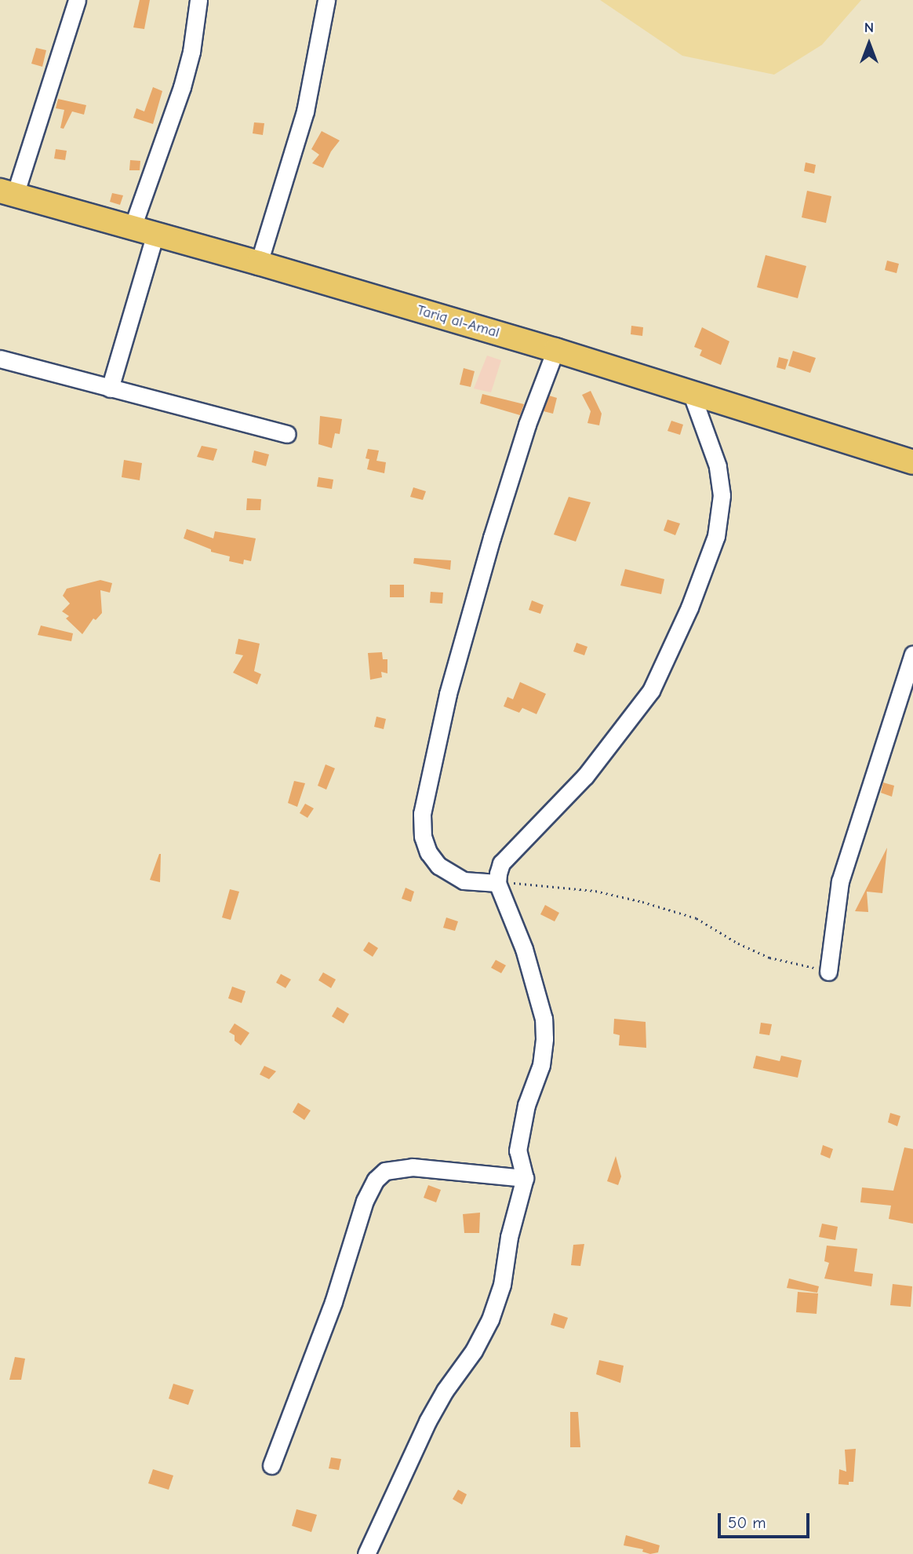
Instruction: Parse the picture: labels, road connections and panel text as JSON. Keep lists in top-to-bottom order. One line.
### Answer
{"streets":{"highway":["Tariq al-Amal"]},"scale_bar":"50 m","north":"top"}
